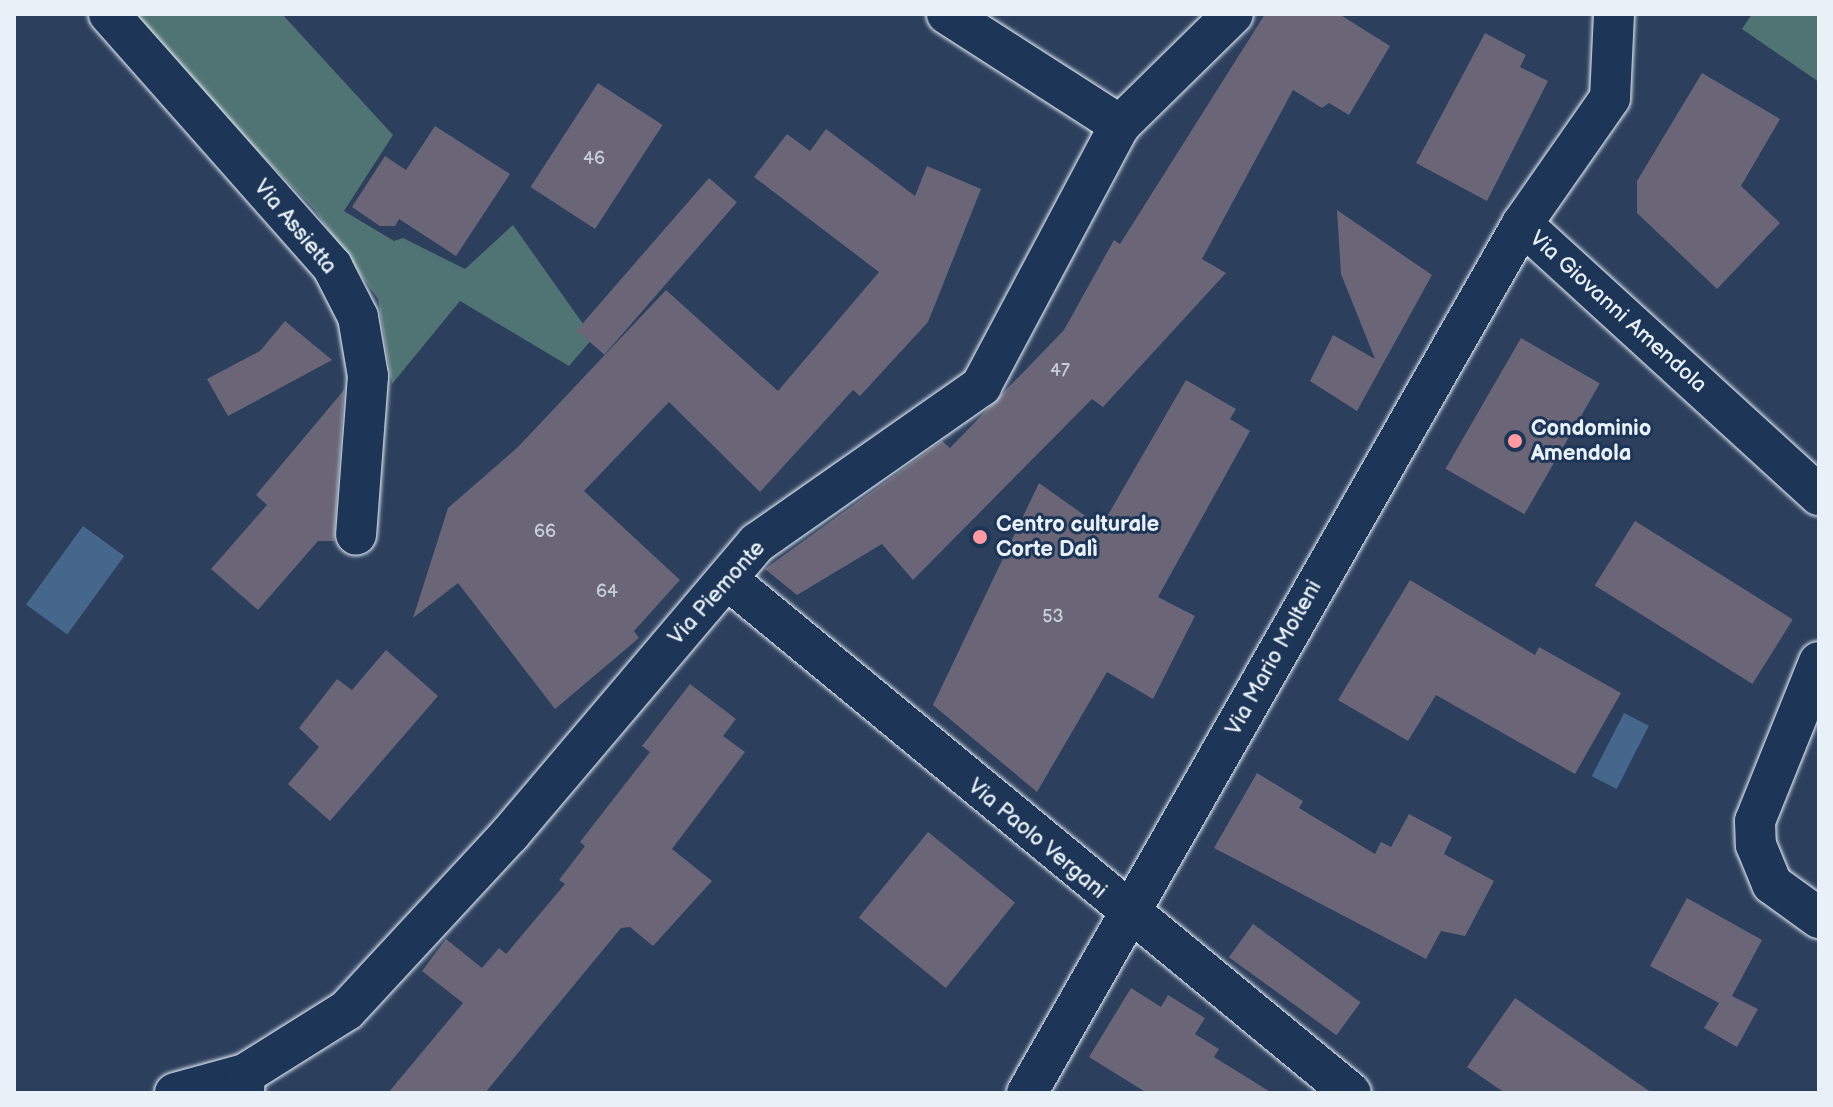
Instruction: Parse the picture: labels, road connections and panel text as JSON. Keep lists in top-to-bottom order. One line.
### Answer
{"streets":{"street":["Via Assietta","Via Giovanni Amendola","Via Piemonte","Via Mario Molteni","Via Paolo Vergani"]},"crossings":[["Via Giovanni Amendola","Via Mario Molteni"],["Via Piemonte","Via Paolo Vergani"],["Via Mario Molteni","Via Paolo Vergani"]],"places":["Condominio Amendola","Centro culturale Corte Dalì"],"house_numbers":["46","47","66","64","53"]}
